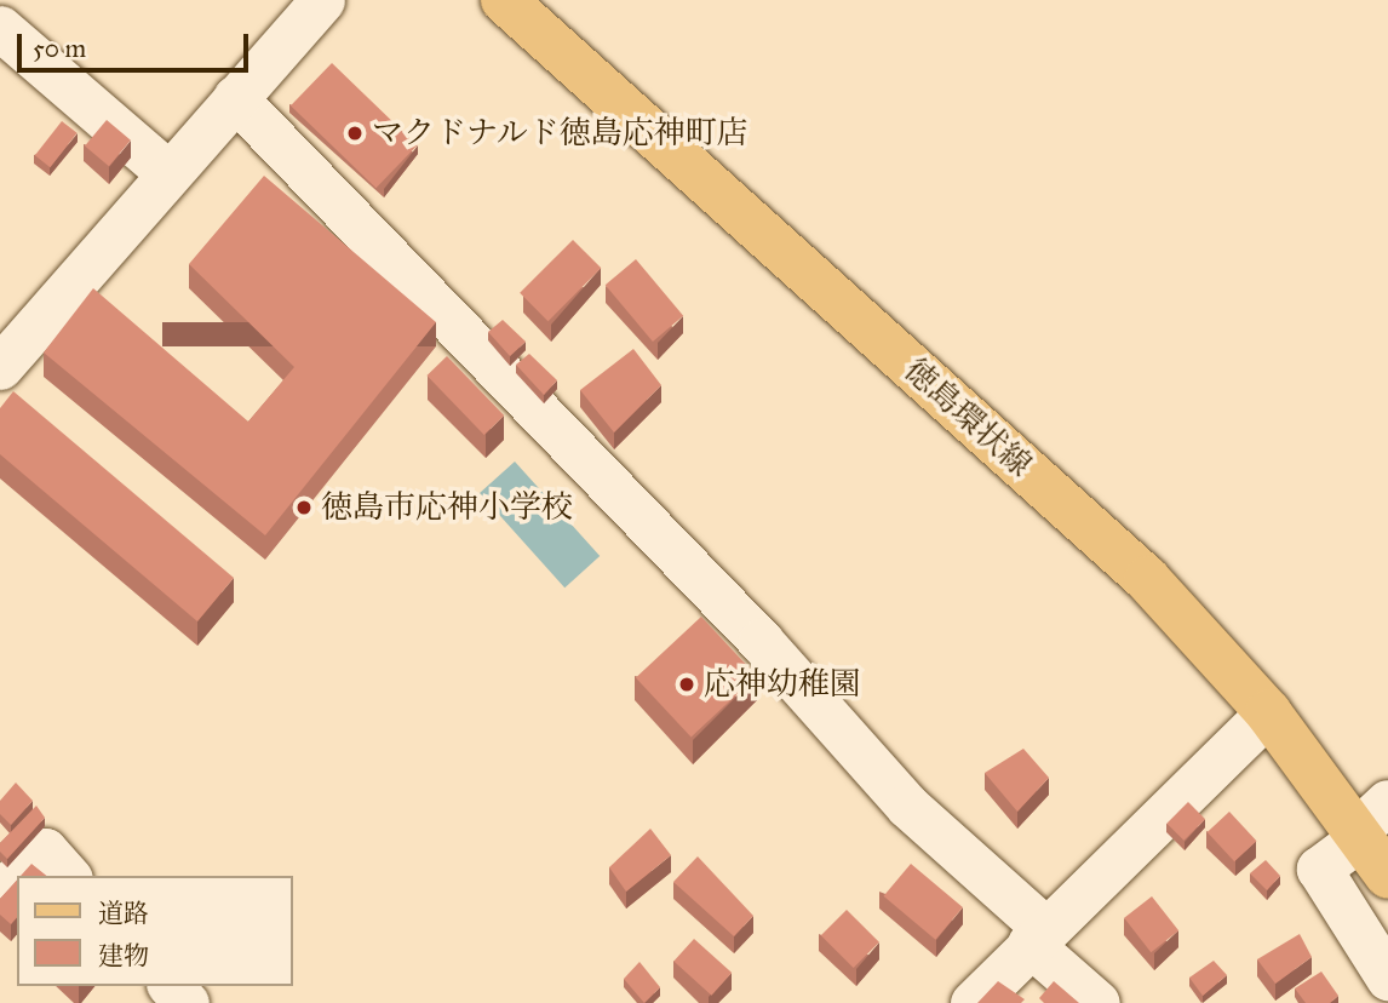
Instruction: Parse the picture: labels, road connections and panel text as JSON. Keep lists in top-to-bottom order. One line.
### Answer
{"streets":{"main road":["徳島環状線"]},"places":["マクドナルド徳島応神町店","徳島市応神小学校","応神幼稚園"],"legend":["道路","建物"],"scale_bar":"50 m"}
